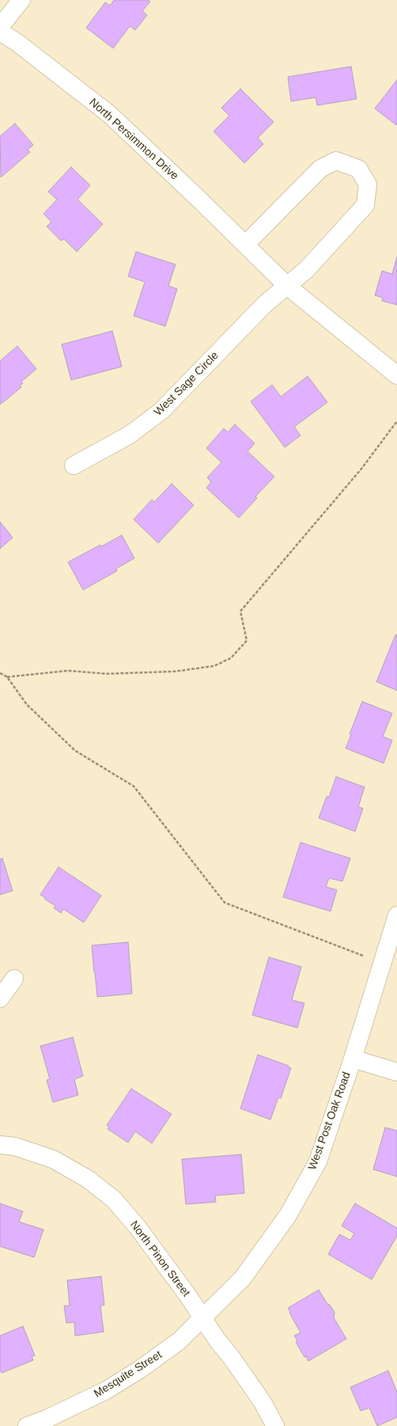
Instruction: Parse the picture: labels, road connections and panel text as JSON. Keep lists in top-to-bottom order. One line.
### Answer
{"streets":{"street":["North Persimmon Drive","West Sage Circle","West Post Oak Road","North Pinon Street","Mesquite Street"]},"crossings":[["North Persimmon Drive","West Sage Circle"],["West Post Oak Road","North Pinon Street"],["West Post Oak Road","Mesquite Street"],["North Pinon Street","Mesquite Street"]]}
